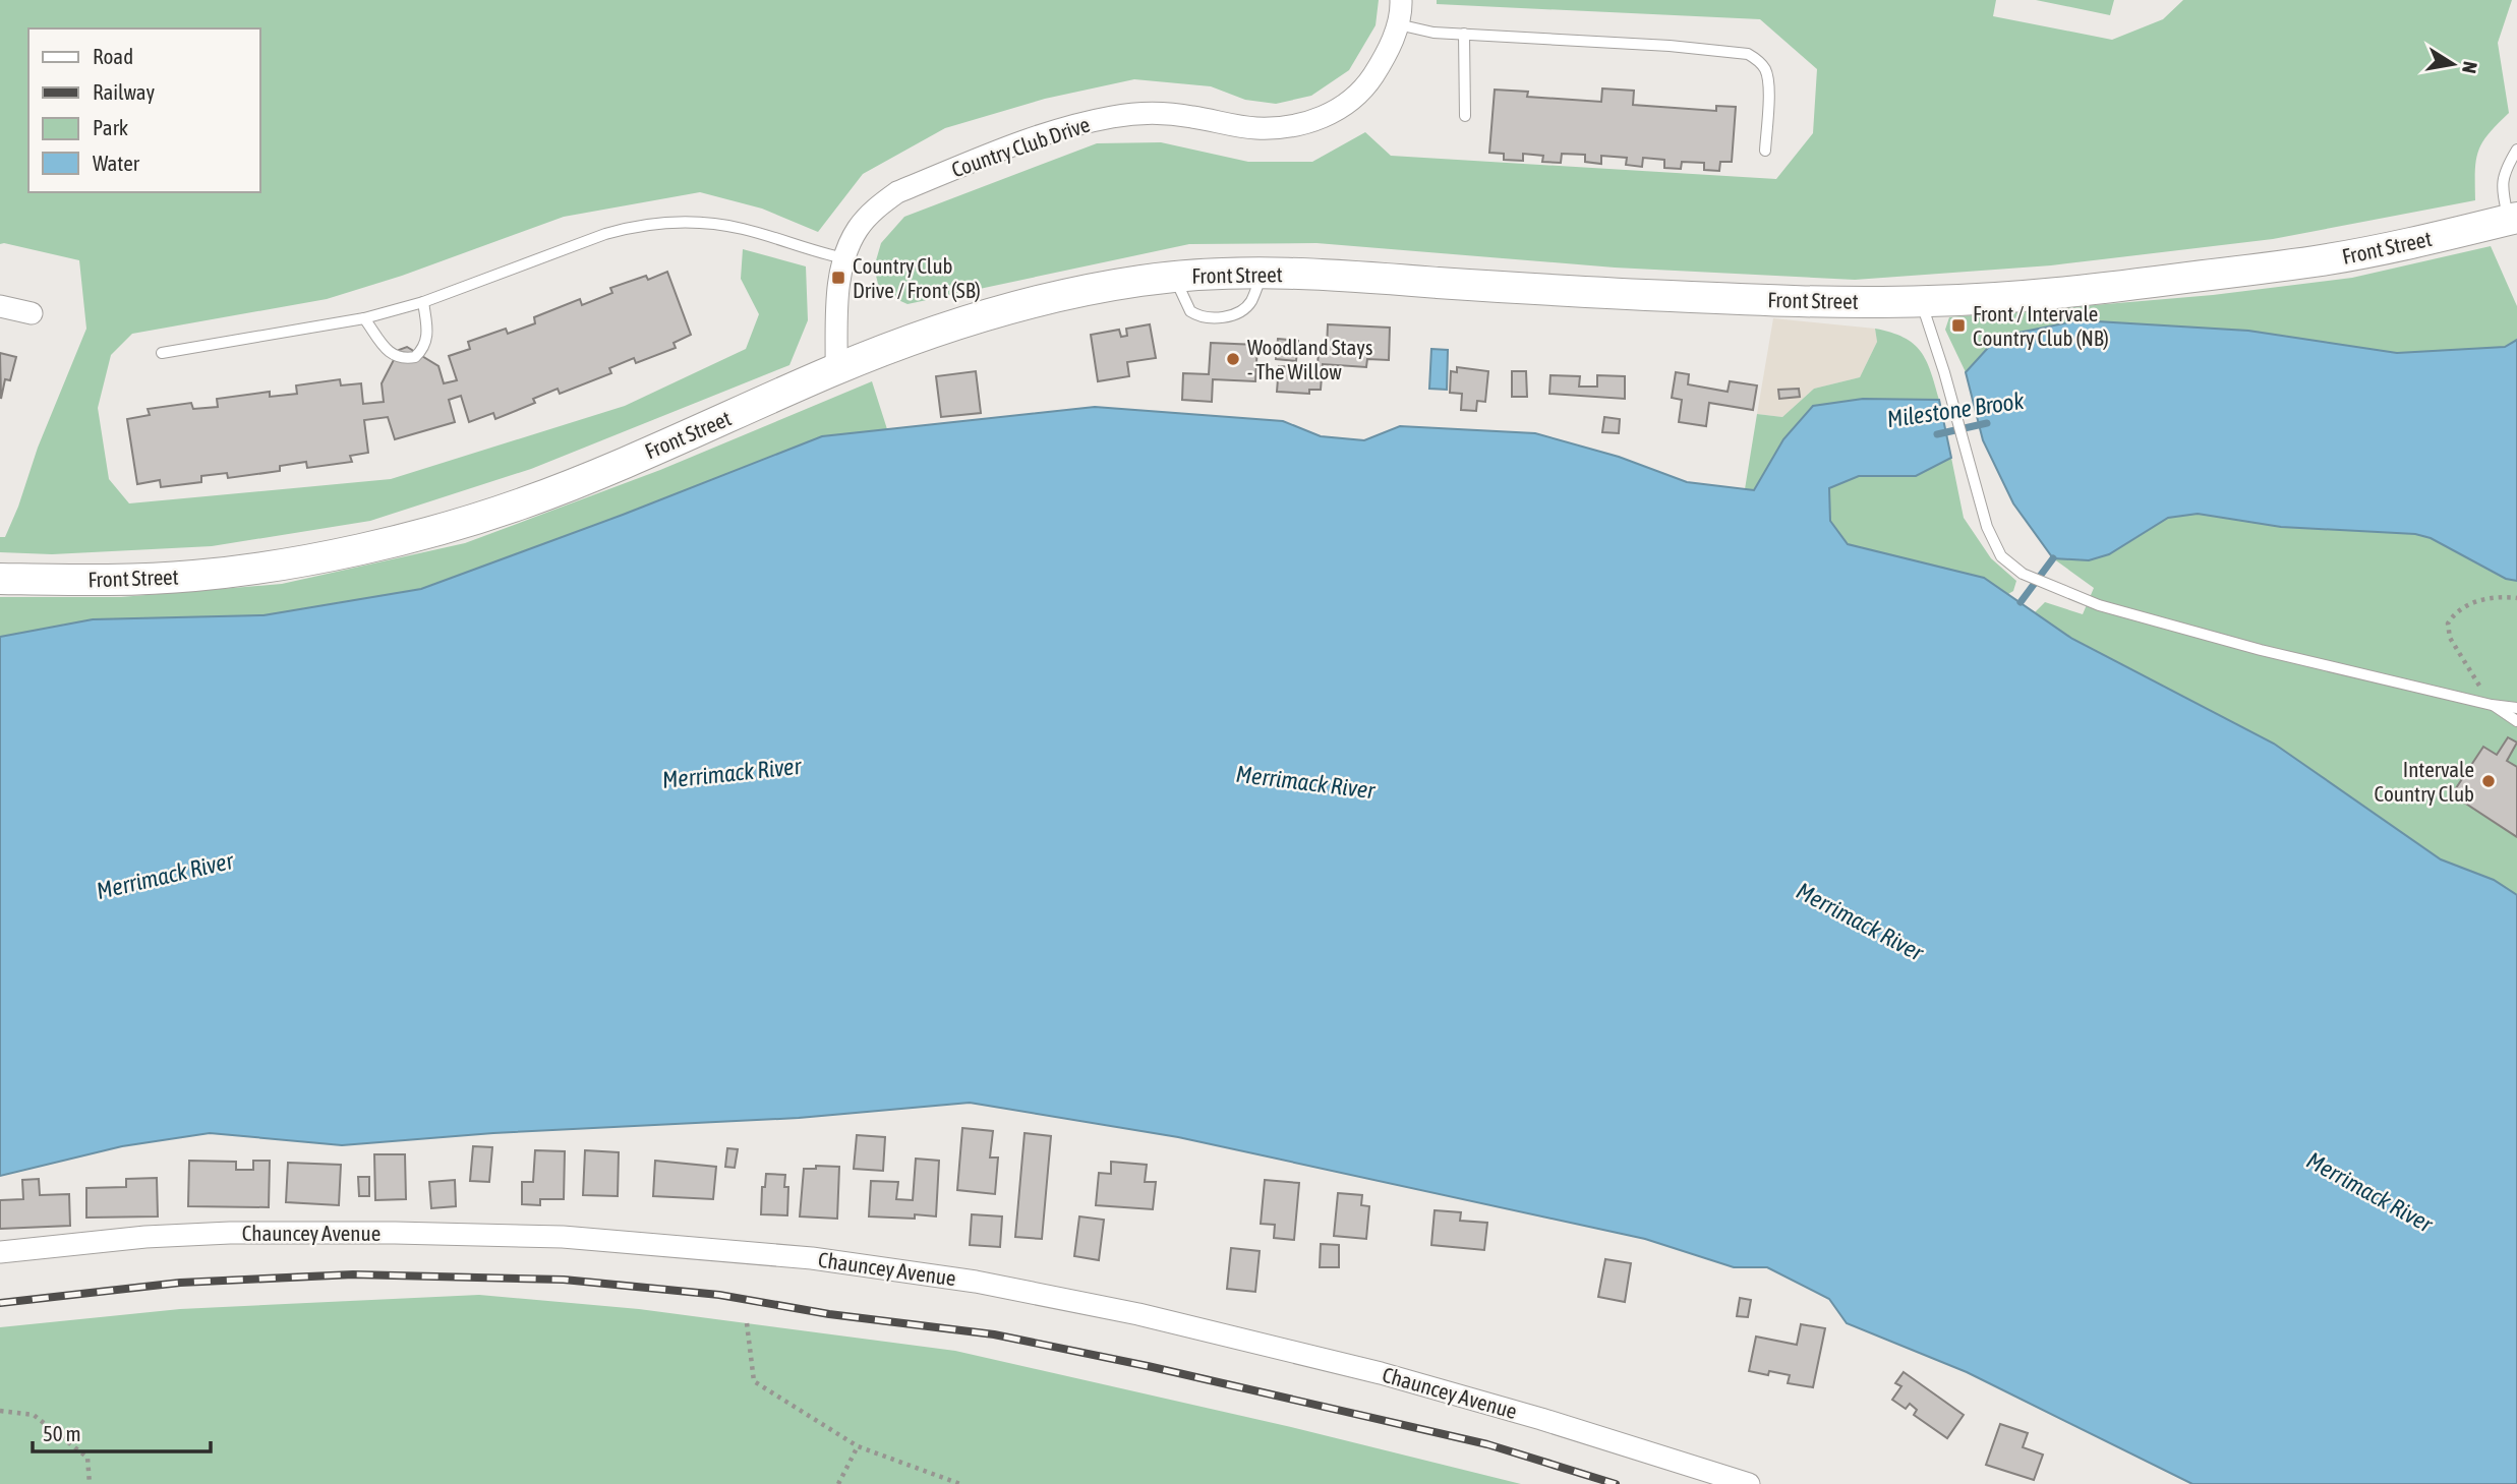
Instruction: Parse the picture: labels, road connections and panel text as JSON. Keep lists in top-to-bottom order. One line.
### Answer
{"streets":{"main road":["Front Street"],"street":["Country Club Drive","Chauncey Avenue"]},"crossings":[["Country Club Drive","Front Street"]],"water":["Milestone Brook","Merrimack River"],"places":{"transit":["Country Club Drive / Front (SB)","Front / Intervale Country Club (NB)"],"other":["Woodland Stays - The Willow","Intervale Country Club"]},"legend":["Road","Railway","Park","Water"],"scale_bar":"50 m","north":"right"}
